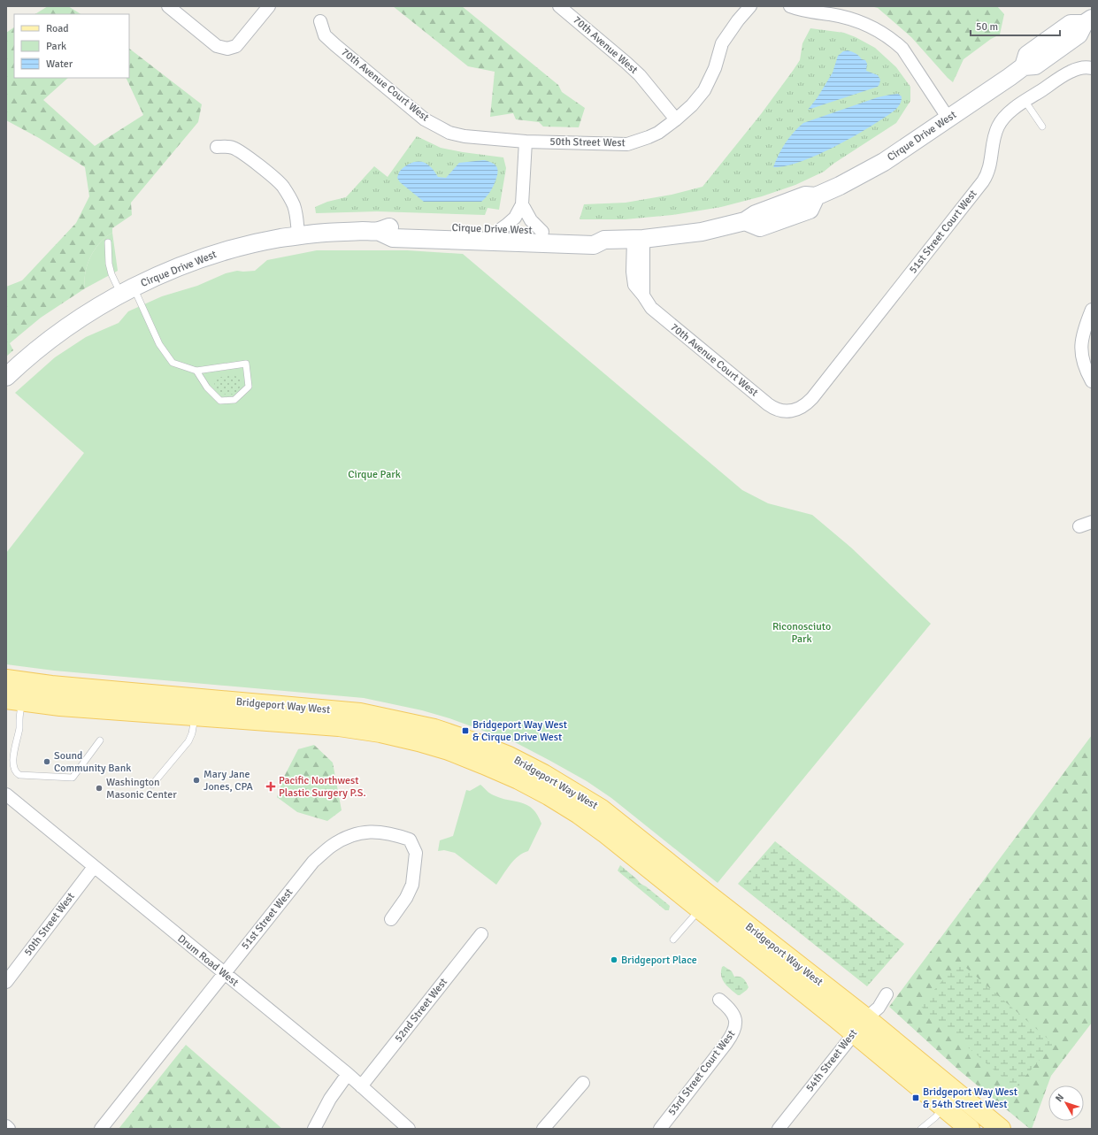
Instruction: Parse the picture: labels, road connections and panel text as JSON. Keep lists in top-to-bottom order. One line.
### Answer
{"streets":{"main road":["Cirque Drive West","Bridgeport Way West"],"street":["70th Avenue West","70th Avenue Court West","50th Street West","51st Street Court West","51st Street West","Drum Road West","52nd Street West","54th Street West","53rd Street Court West"]},"crossings":[["70th Avenue West","50th Street West"],["70th Avenue Court West","Cirque Drive West"],["70th Avenue Court West","50th Street West"],["70th Avenue Court West","51st Street Court West"],["50th Street West","Drum Road West"],["Bridgeport Way West","54th Street West"],["51st Street West","Drum Road West"],["Drum Road West","52nd Street West"]],"parks":["Cirque Park","Riconosciuto Park"],"places":{"transit":["Bridgeport Way West & Cirque Drive West","Bridgeport Way West & 54th Street West"],"other":["Sound Community Bank","Mary Jane Jones, CPA","Washington Masonic Center","Bridgeport Place"],"health":["Pacific Northwest Plastic Surgery P.S."]},"legend":["Road","Park","Water"],"scale_bar":"50 m","north":"top left"}
